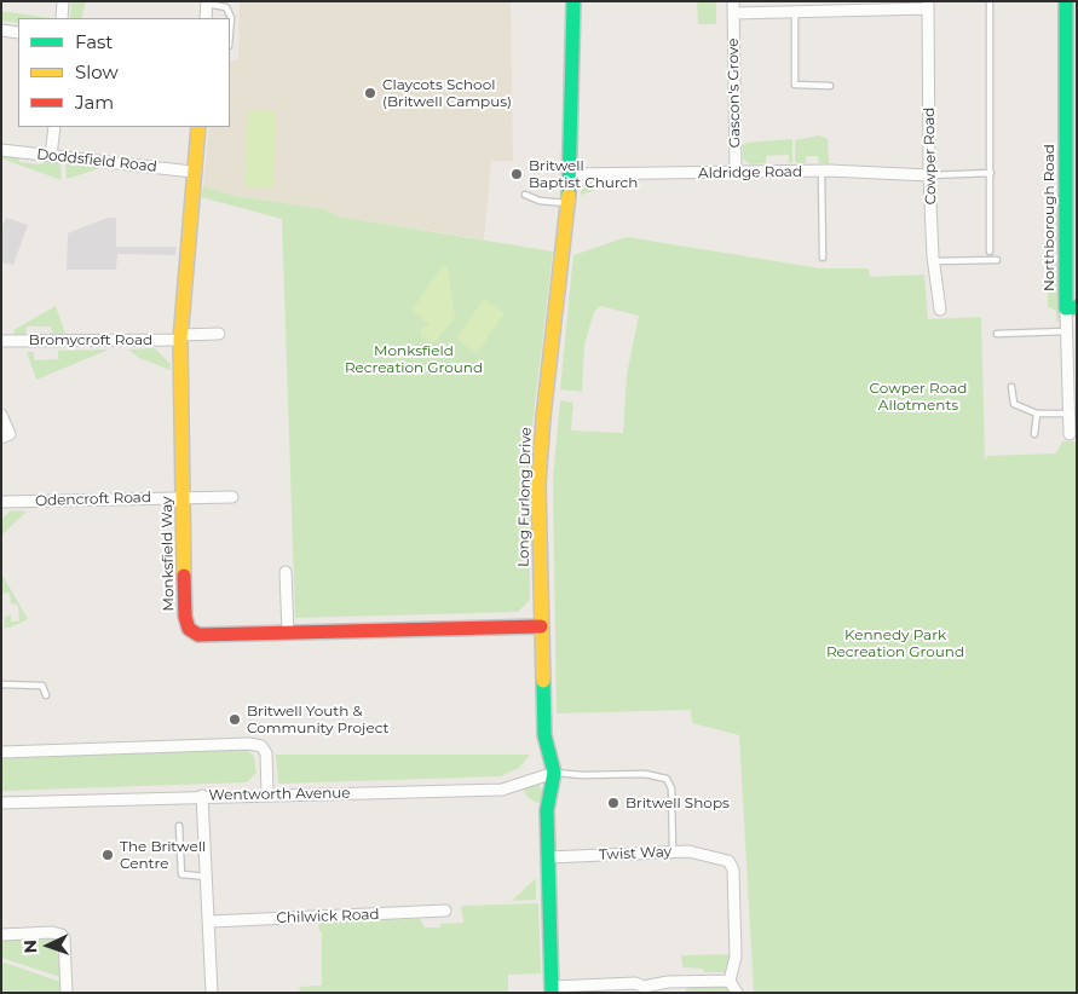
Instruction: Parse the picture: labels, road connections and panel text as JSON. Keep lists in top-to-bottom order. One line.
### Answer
{"streets":{"street":["Gascon's Grove","Cowper Road","Doddsfield Road","Aldridge Road","Northborough Road","Bromycroft Road","Long Furlong Drive","Odencroft Road","Monksfield Way","Wentworth Avenue","Twist Way","Chilwick Road"]},"crossings":[["Gascon's Grove","Cowper Road"],["Gascon's Grove","Aldridge Road"],["Cowper Road","Aldridge Road"],["Doddsfield Road","Monksfield Way"],["Aldridge Road","Long Furlong Drive"],["Bromycroft Road","Monksfield Way"],["Long Furlong Drive","Monksfield Way"],["Long Furlong Drive","Wentworth Avenue"],["Long Furlong Drive","Twist Way"],["Odencroft Road","Monksfield Way"]],"parks":["Monksfield Recreation Ground","Cowper Road Allotments","Kennedy Park Recreation Ground"],"places":["Claycots School (Britwell Campus)","Britwell Baptist Church","Britwell Youth & Community Project","Britwell Shops","The Britwell Centre"],"legend":["Fast","Slow","Jam"],"north":"left"}
